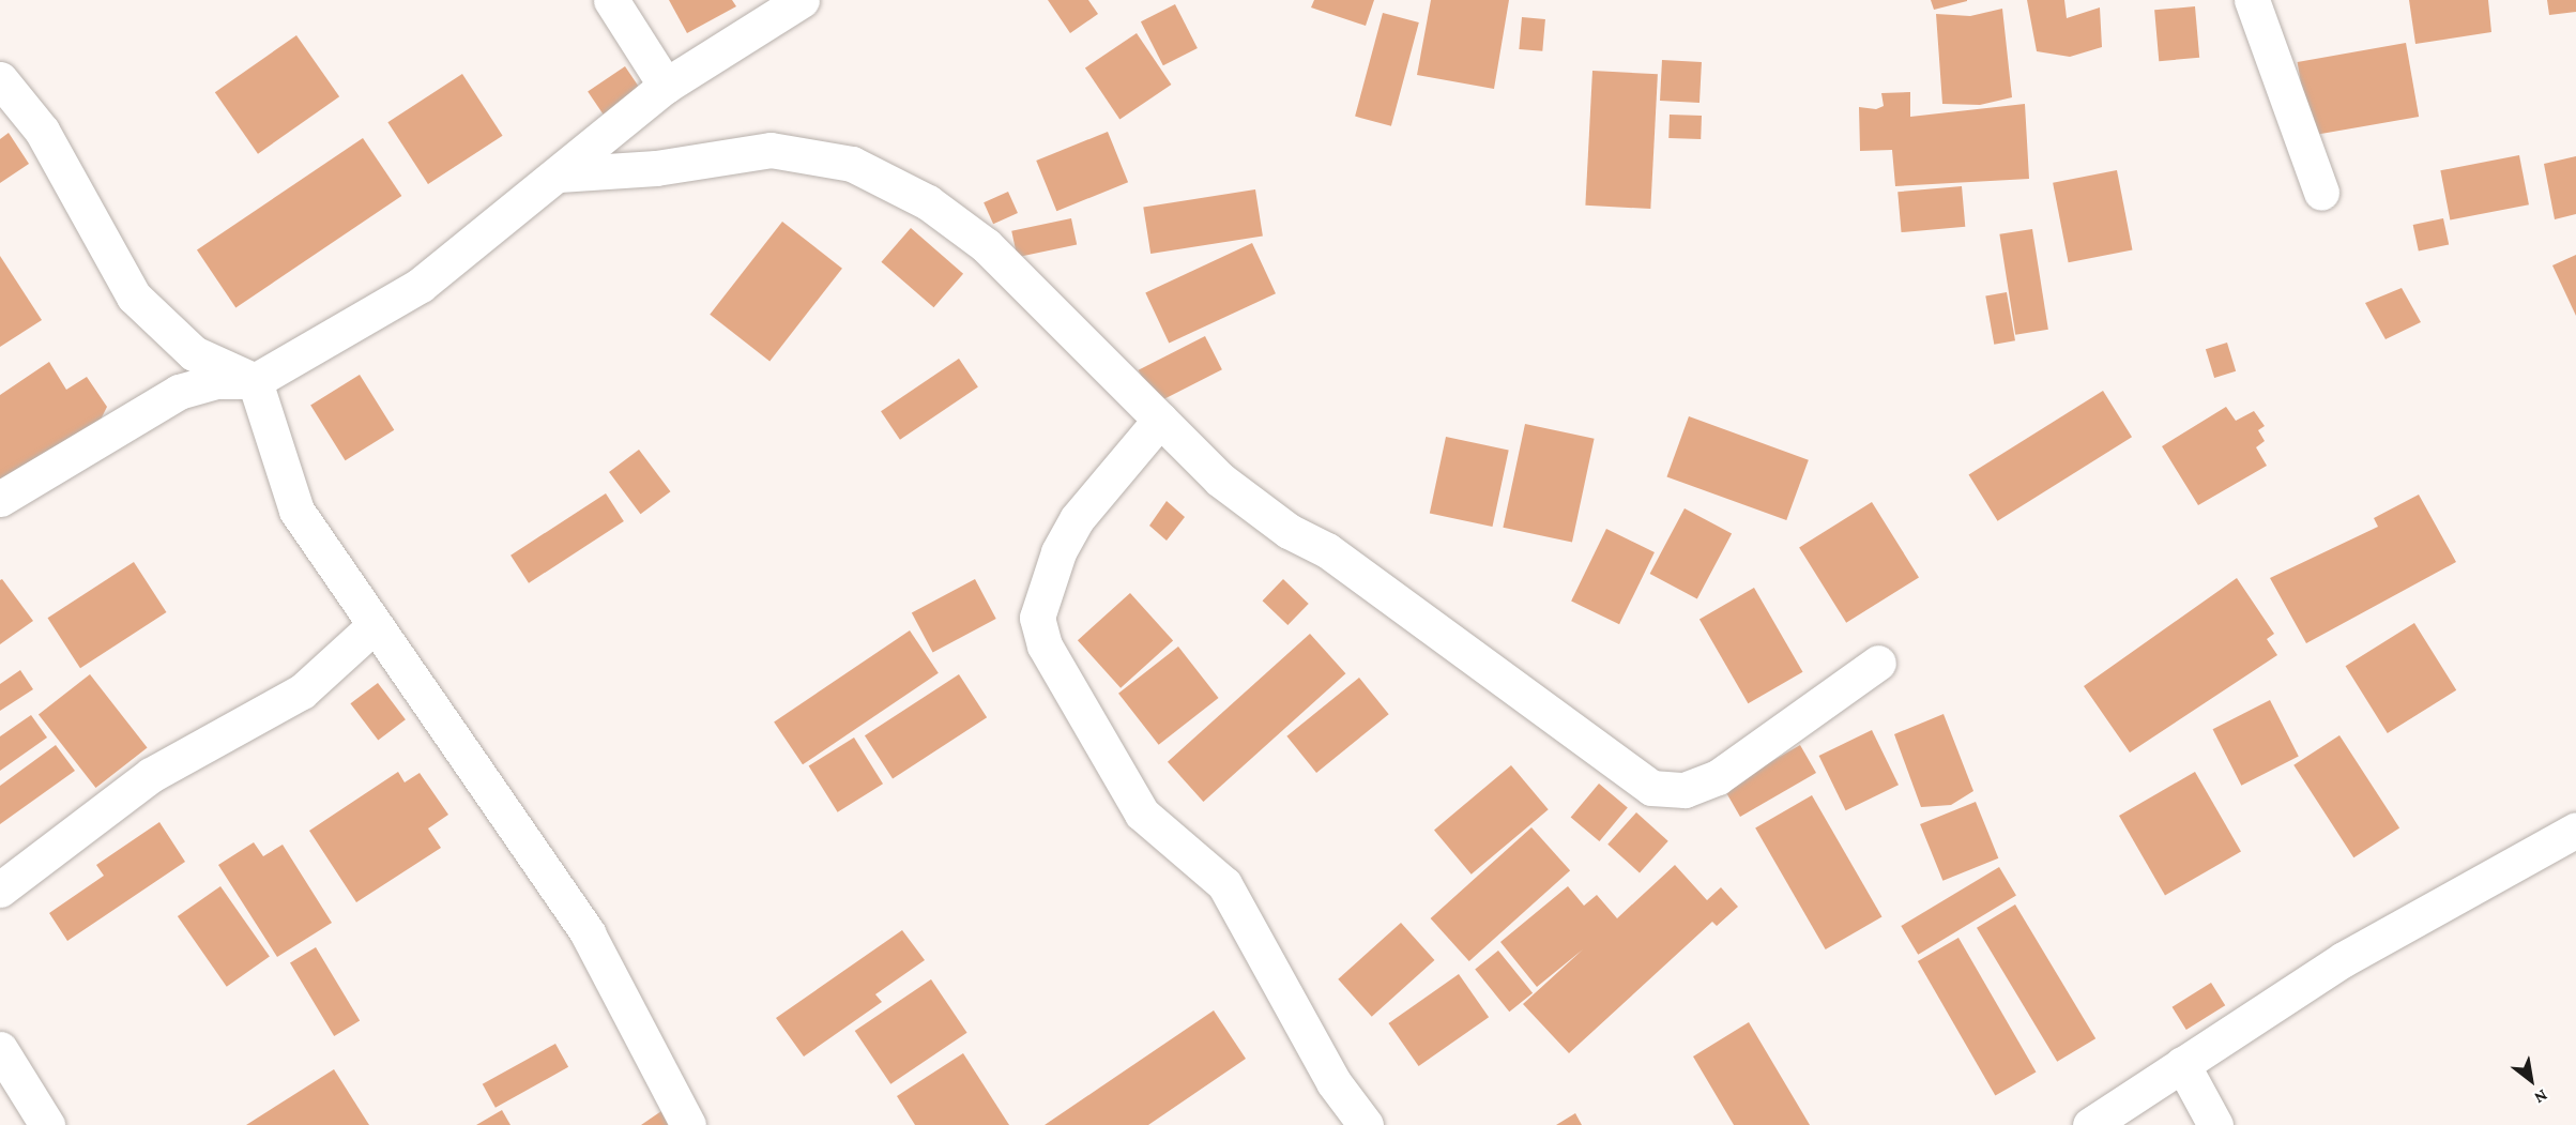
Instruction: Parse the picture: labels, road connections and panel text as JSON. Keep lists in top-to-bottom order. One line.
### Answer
{"north":"bottom right"}
